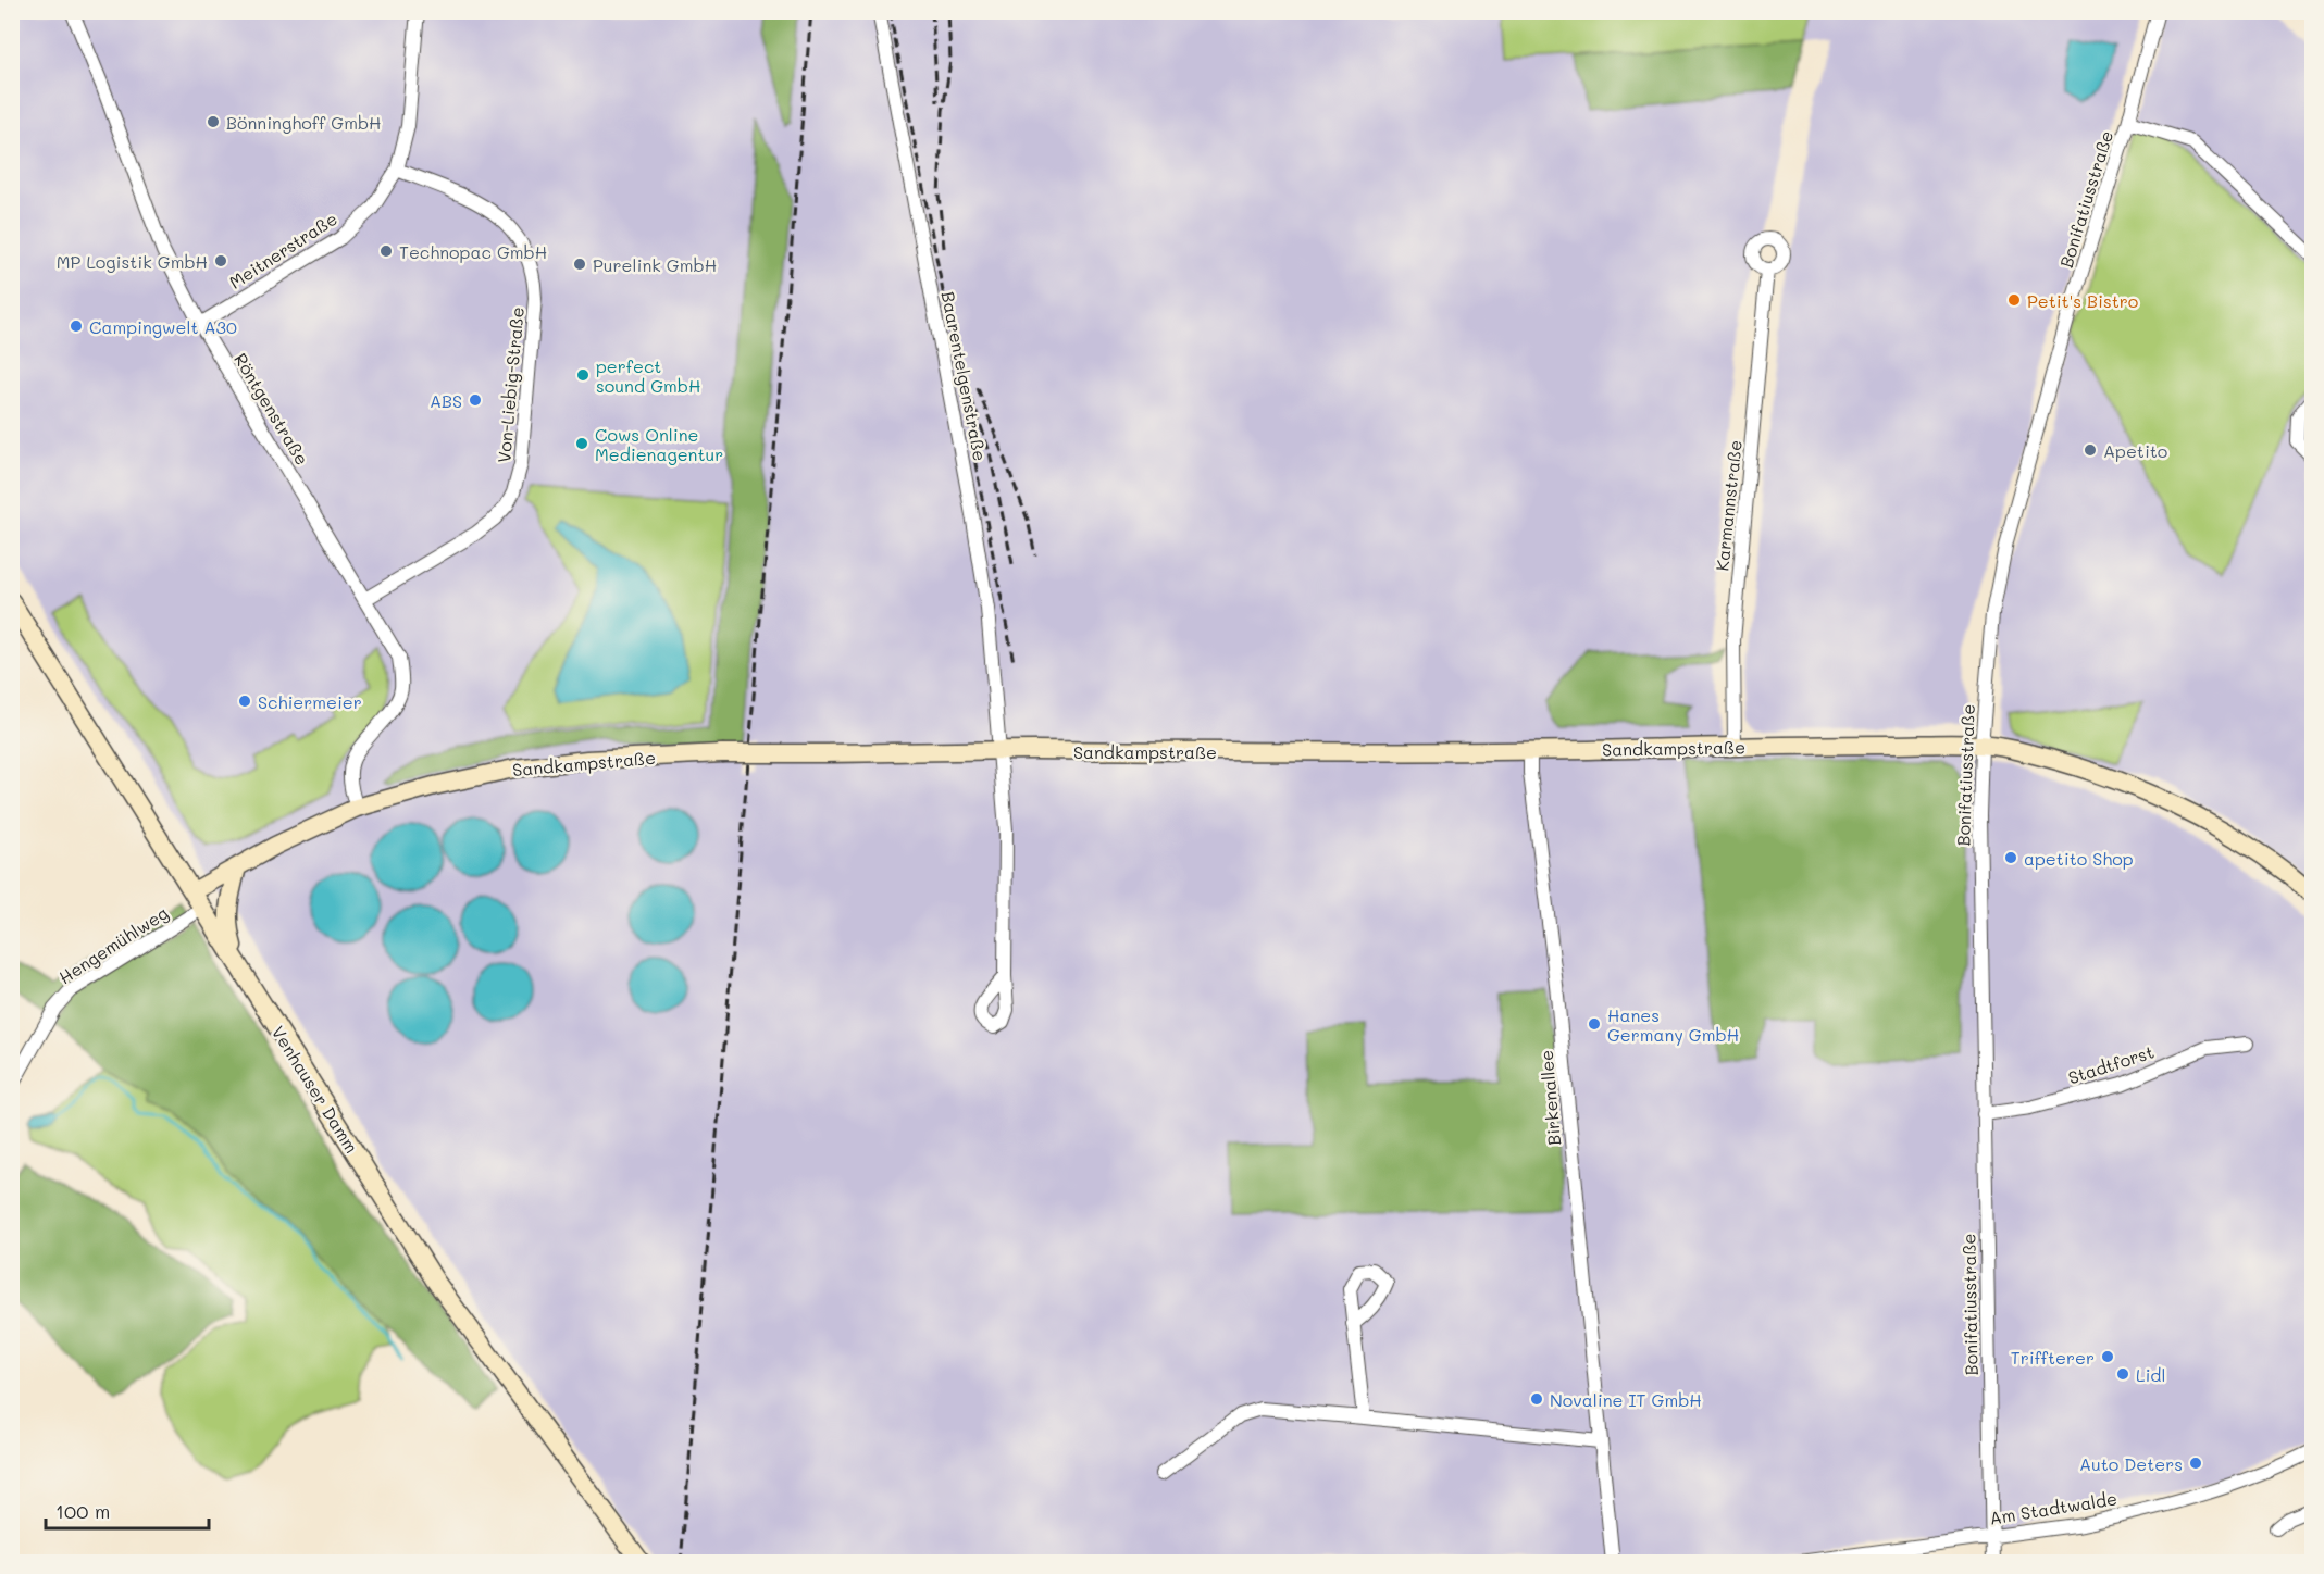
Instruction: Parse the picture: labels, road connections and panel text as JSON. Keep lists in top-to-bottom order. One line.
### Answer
{"streets":{"street":["Bonifatiusstraße","Meitnerstraße","Baarentelgenstraße","Von-Liebig-Straße","Röntgenstraße","Karmannstraße","Sandkampstraße","Hengemühlweg","Stadtforst","Venhauser Damm","Birkenallee","Am Stadtwalde"]},"crossings":[["Bonifatiusstraße","Sandkampstraße"],["Bonifatiusstraße","Stadtforst"],["Bonifatiusstraße","Am Stadtwalde"],["Meitnerstraße","Von-Liebig-Straße"],["Meitnerstraße","Röntgenstraße"],["Baarentelgenstraße","Sandkampstraße"],["Von-Liebig-Straße","Röntgenstraße"],["Röntgenstraße","Sandkampstraße"],["Karmannstraße","Sandkampstraße"],["Sandkampstraße","Hengemühlweg"],["Sandkampstraße","Venhauser Damm"],["Sandkampstraße","Birkenallee"],["Hengemühlweg","Venhauser Damm"]],"places":["Bönninghoff GmbH","Technopac GmbH","MP Logistik GmbH","Purelink GmbH","Petit's Bistro","Campingwelt A30","perfect sound GmbH","ABS","Cows Online Medienagentur","Apetito","Schiermeier","apetito Shop","Hanes Germany GmbH","Triffterer","Lidl","Novaline IT GmbH","Auto Deters"],"scale_bar":"100 m"}
